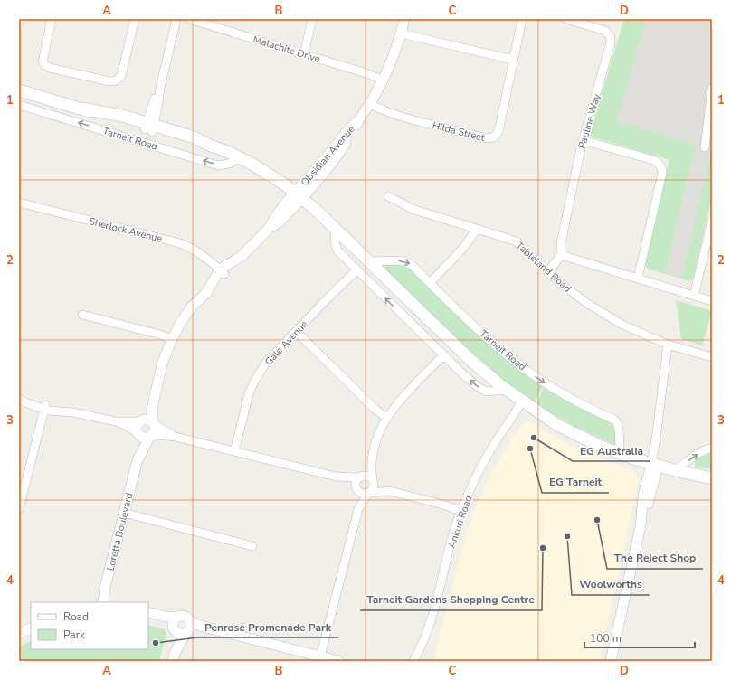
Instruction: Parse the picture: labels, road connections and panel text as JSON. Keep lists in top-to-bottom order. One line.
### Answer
{"streets":{"main road":["Tarneit Road"],"street":["Malachite Drive","Pauline Way","Hilda Street","Obsidian Avenue","Sherlock Avenue","Tableland Road","Gale Avenue","Ankuri Road","Loretta Boulevard"]},"crossings":[["Malachite Drive","Obsidian Avenue"],["Hilda Street","Obsidian Avenue"],["Tarneit Road","Obsidian Avenue"],["Tarneit Road","Ankuri Road"]],"places":["EG Australia","EG Tarneit","The Reject Shop","Woolworths","Tarneit Gardens Shopping Centre","Penrose Promenade Park"],"legend":["Road","Park"],"scale_bar":"100 m","grid":{"columns":["A","B","C","D"],"rows":["1","2","3","4"]}}
